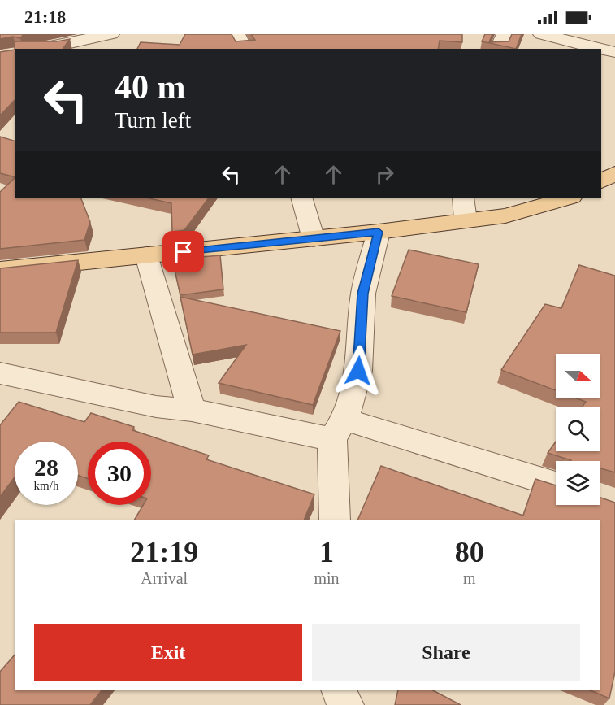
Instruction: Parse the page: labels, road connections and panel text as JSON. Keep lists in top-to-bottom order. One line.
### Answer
{"north":"right","page":{"status":"21:18","turn":["40 m","Turn left"],"speed":"28 km/h","limit":"30","eta":["21:19","Arrival","1","min","80","m"],"buttons":["Exit","Share"]}}
